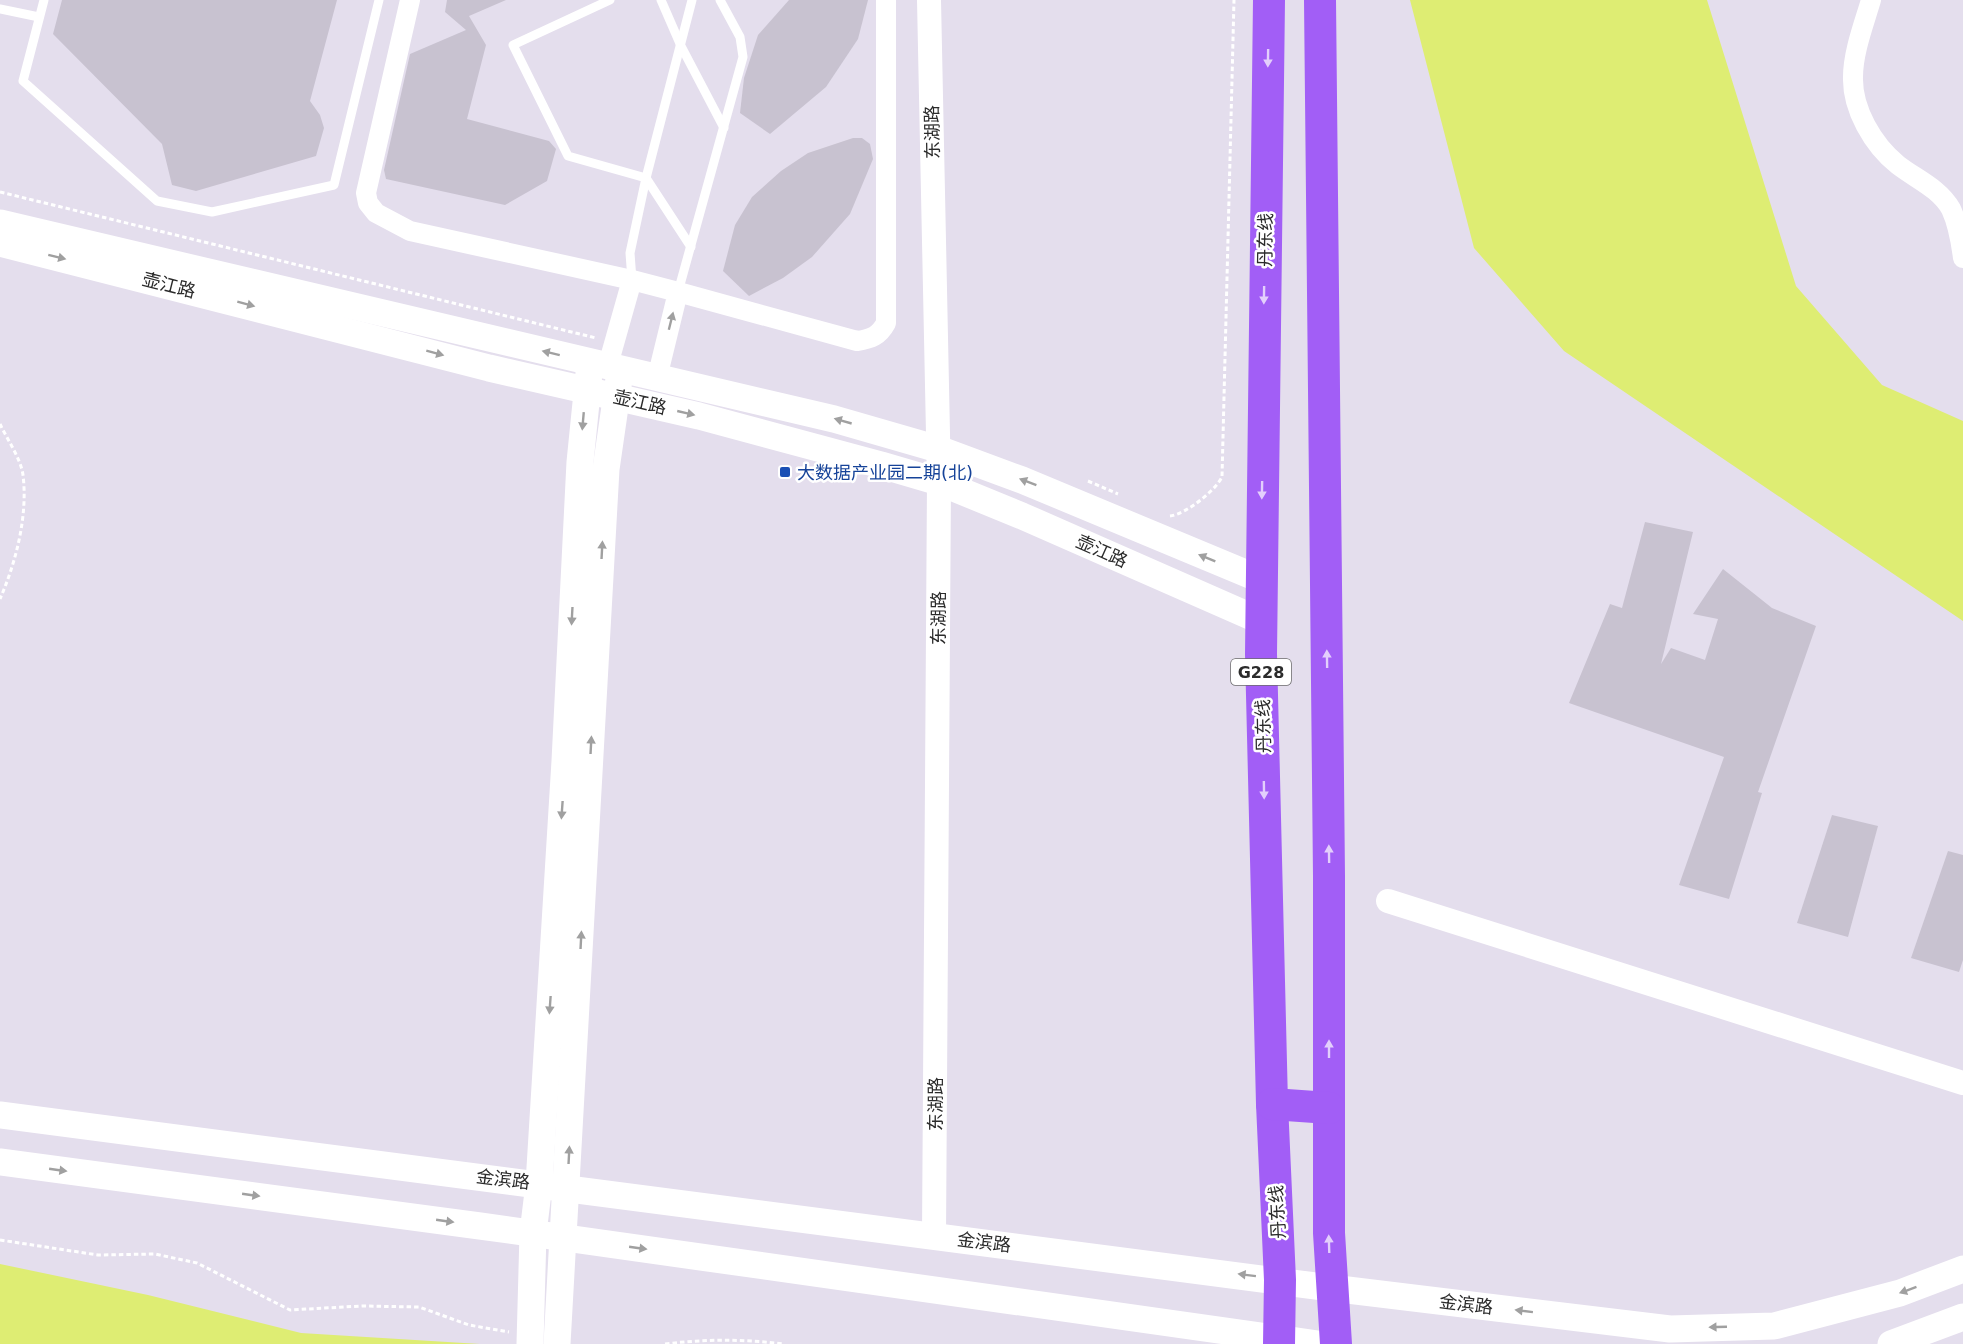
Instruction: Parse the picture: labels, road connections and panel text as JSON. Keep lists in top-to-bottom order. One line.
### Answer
{"streets":{"highway":["丹东线","G228"],"main road":["壶江路","金滨路"],"street":["东湖路"]},"crossings":[["东湖路","壶江路"],["东湖路","金滨路"],["丹东线","壶江路"],["丹东线","金滨路"]],"places":{"transit":["大数据产业园二期(北)"]}}
